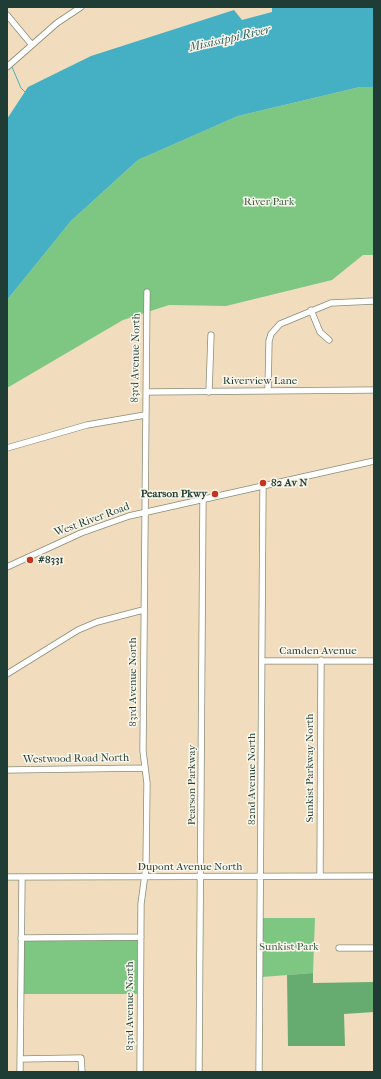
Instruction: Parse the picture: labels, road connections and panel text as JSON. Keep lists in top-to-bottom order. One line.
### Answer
{"streets":{"street":["83rd Avenue North","Riverview Lane","West River Road","Camden Avenue","Westwood Road North","Sunkist Parkway North","82nd Avenue North","Pearson Parkway","Dupont Avenue North"]},"crossings":[["83rd Avenue North","Riverview Lane"],["83rd Avenue North","West River Road"],["83rd Avenue North","Westwood Road North"],["83rd Avenue North","Dupont Avenue North"],["West River Road","82nd Avenue North"],["West River Road","Pearson Parkway"],["Camden Avenue","Sunkist Parkway North"],["Camden Avenue","82nd Avenue North"],["Sunkist Parkway North","Dupont Avenue North"],["82nd Avenue North","Dupont Avenue North"],["Pearson Parkway","Dupont Avenue North"]],"water":["Mississippi River"],"parks":["River Park","Sunkist Park"],"places":["82 Av N","Pearson Pkwy","#8331"]}
